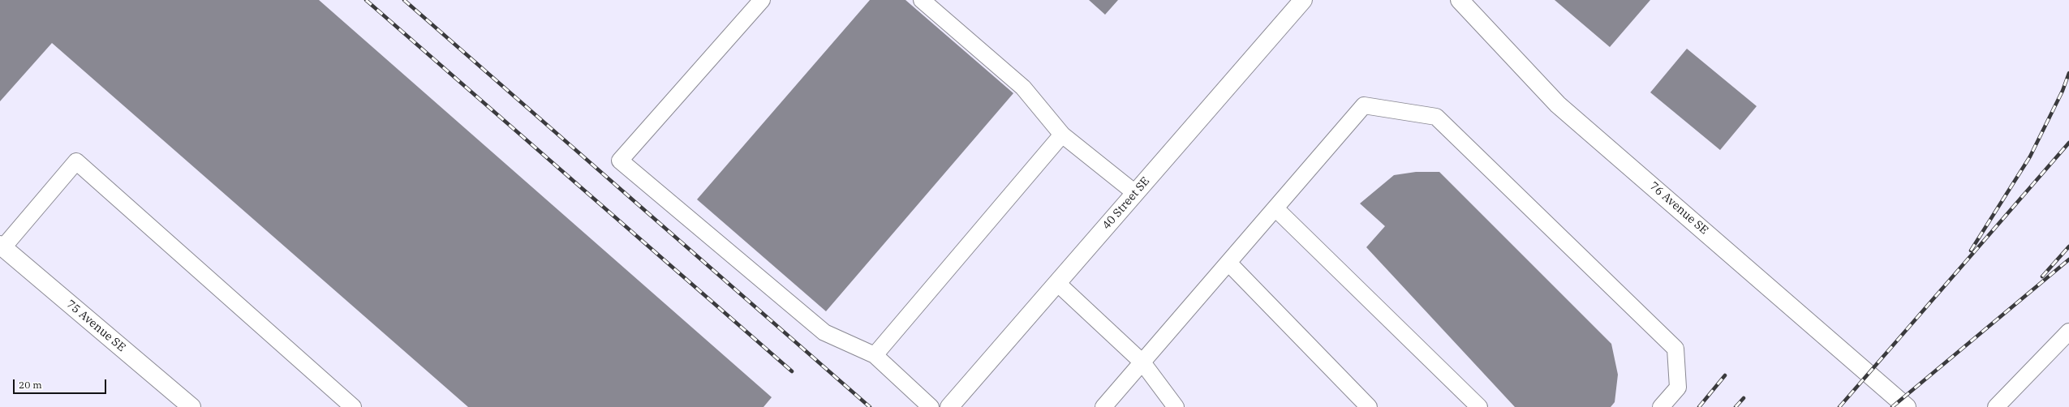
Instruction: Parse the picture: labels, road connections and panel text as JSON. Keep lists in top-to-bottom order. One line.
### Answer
{"streets":{"street":["40 Street SE","76 Avenue SE","75 Avenue SE"]},"scale_bar":"20 m"}
